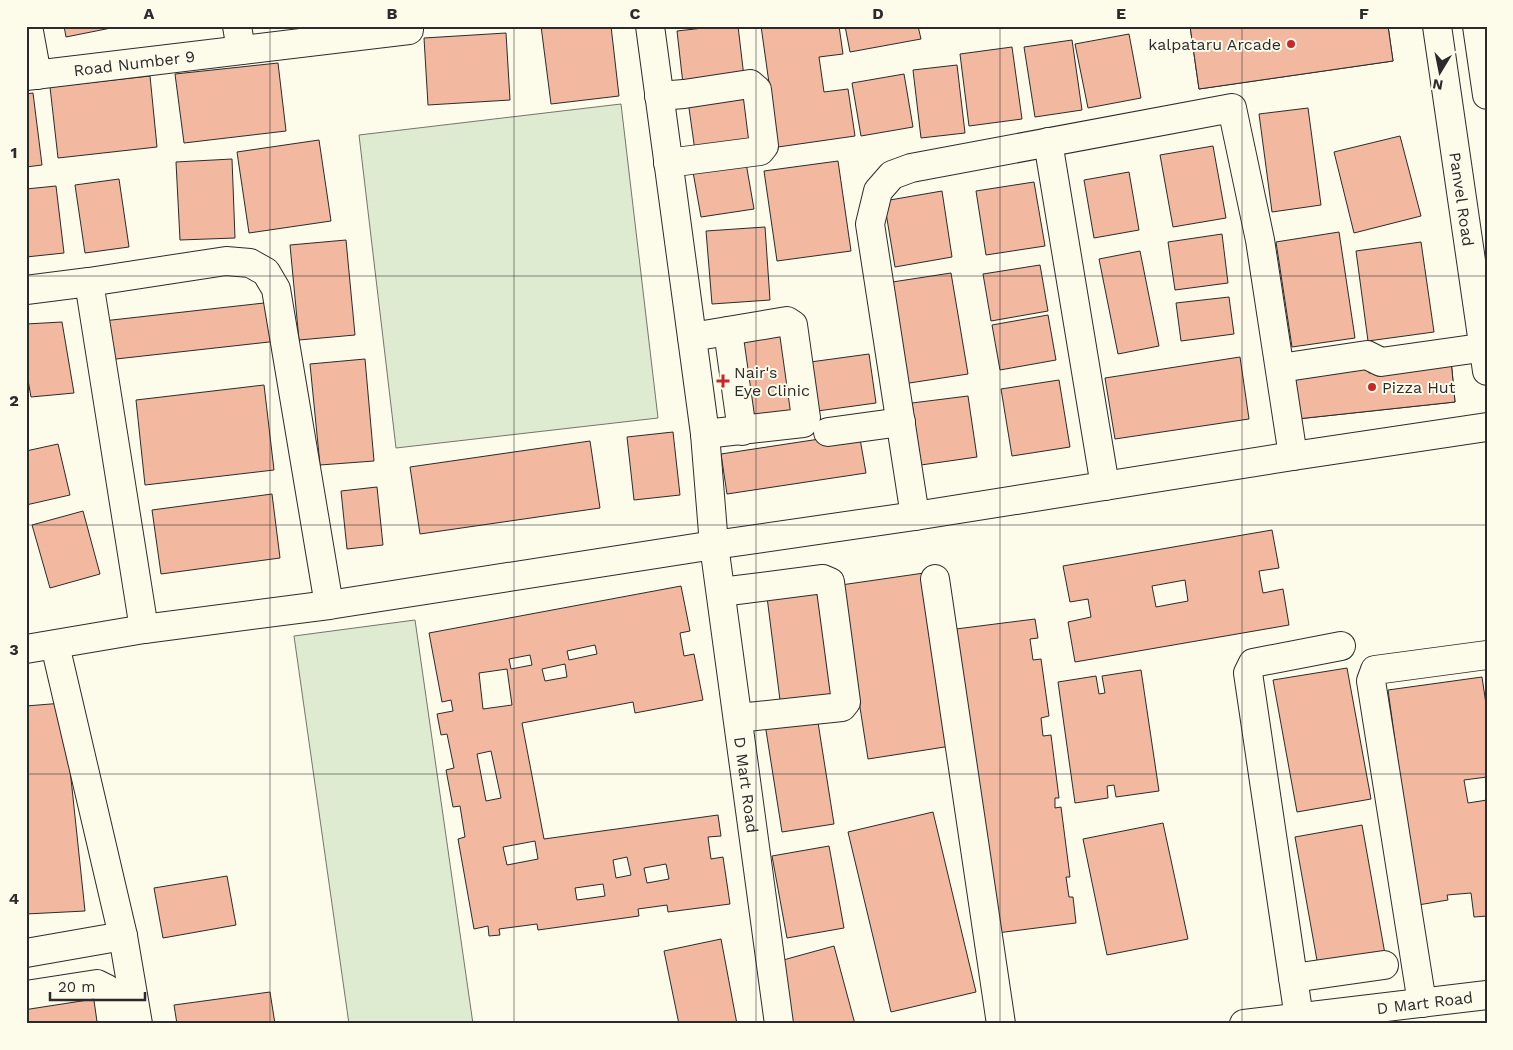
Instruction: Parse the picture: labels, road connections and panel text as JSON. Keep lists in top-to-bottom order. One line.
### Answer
{"streets":{"street":["Road Number 9","Panvel Road","D Mart Road"]},"places":{"other":["kalpataru Arcade","Pizza Hut"],"health":["Nair's Eye Clinic"]},"scale_bar":"20 m","north":"bottom","grid":{"columns":["A","B","C","D","E","F"],"rows":["1","2","3","4"]}}
